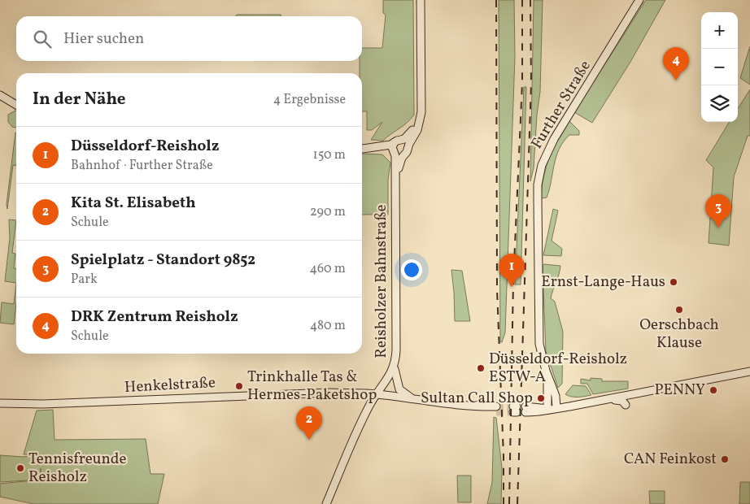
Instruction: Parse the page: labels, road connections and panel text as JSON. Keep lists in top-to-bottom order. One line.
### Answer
{"streets":{"street":["Further Straße","Reisholzer Bahnstraße","Henkelstraße"]},"crossings":[["Reisholzer Bahnstraße","Henkelstraße"]],"places":["Ernst-Lange-Haus","Oerschbach Klause","Düsseldorf-Reisholz ESTW-A","Trinkhalle Tas & Hermes-Paketshop","PENNY","Sultan Call Shop","CAN Feinkost","Tennisfreunde Reisholz"],"page":{"map_buttons":["+","−"],"search":"Hier suchen","pins":["4","3","1","2"],"heading":["In der Nähe","4 Ergebnisse"],"list":[{"mark":"1","name":"Düsseldorf-Reisholz","note":"Bahnhof · Further Straße","value":"150 m"},{"mark":"2","name":"Kita St. Elisabeth","note":"Schule","value":"290 m"},{"mark":"3","name":"Spielplatz - Standort 9852","note":"Park","value":"460 m"},{"mark":"4","name":"DRK Zentrum Reisholz","note":"Schule","value":"480 m"}]}}
